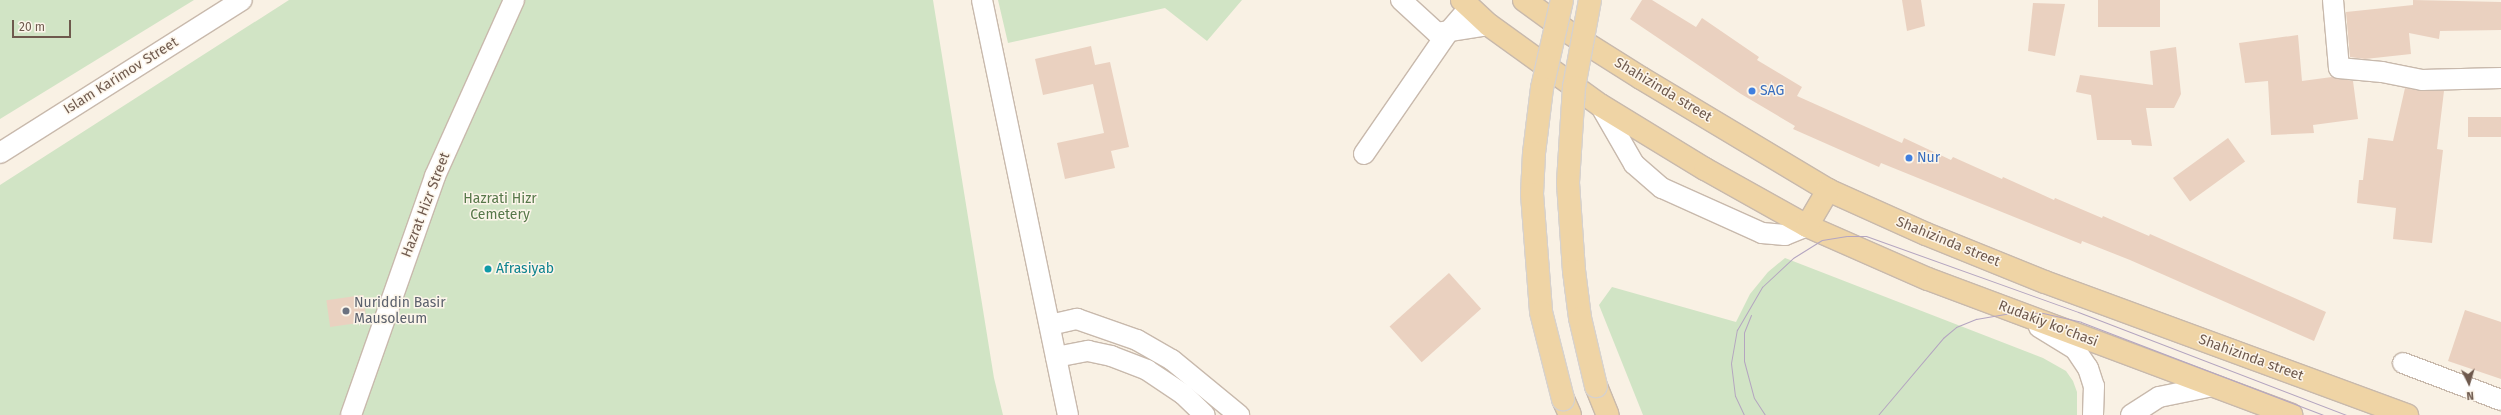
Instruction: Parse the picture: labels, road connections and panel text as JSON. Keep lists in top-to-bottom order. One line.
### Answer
{"streets":{"main road":["Shahizinda street","Rudakiy ko'chasi"],"street":["Islam Karimov Street","Hazrat Hizr Street"]},"parks":["Hazrati Hizr Cemetery"],"places":["SAG","Nur","Afrasiyab","Nuriddin Basir Mausoleum"],"scale_bar":"20 m","north":"bottom"}
